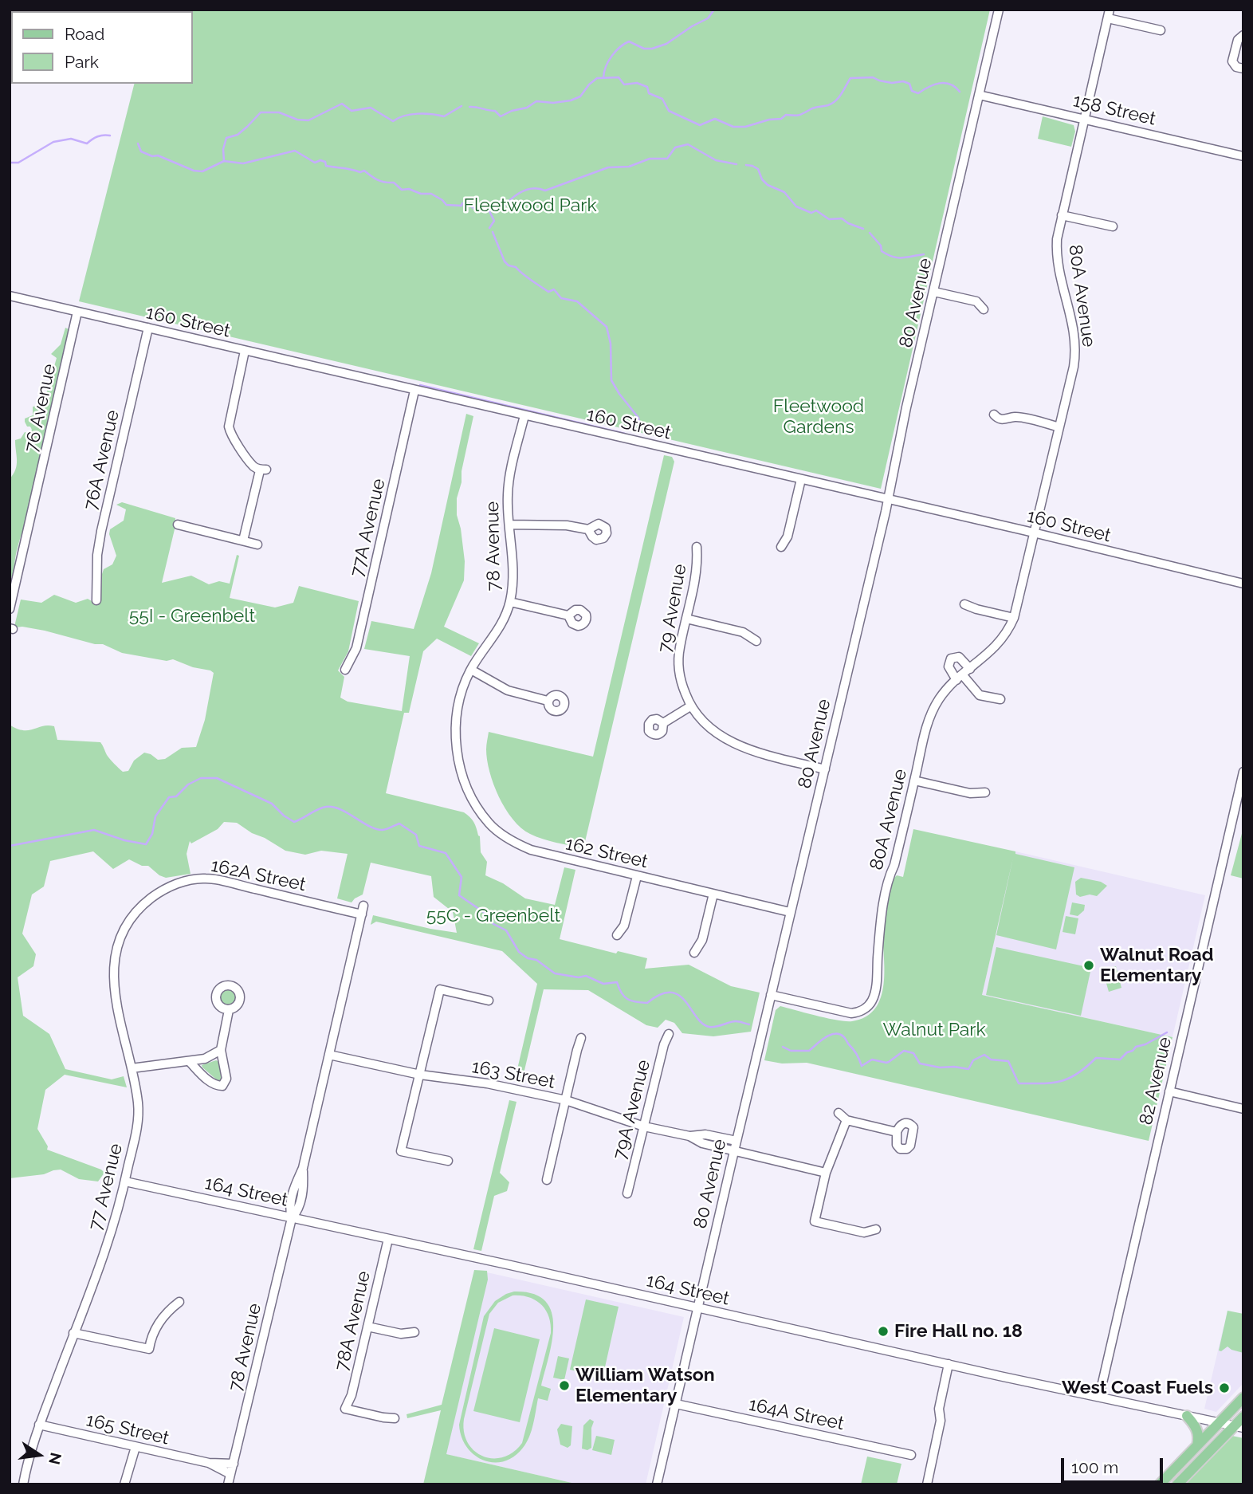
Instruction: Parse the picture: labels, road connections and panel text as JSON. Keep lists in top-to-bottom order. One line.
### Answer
{"streets":{"street":["158 Street","80A Avenue","80 Avenue","160 Street","76 Avenue","76A Avenue","77A Avenue","78 Avenue","79 Avenue","162 Street","162A Street","163 Street","82 Avenue","79A Avenue","77 Avenue","164 Street","78A Avenue","164A Street","165 Street"]},"crossings":[["158 Street","80A Avenue"],["158 Street","80 Avenue"],["80A Avenue","80 Avenue"],["80A Avenue","160 Street"],["80 Avenue","160 Street"],["80 Avenue","162 Street"],["80 Avenue","163 Street"],["80 Avenue","164 Street"],["80 Avenue","164A Street"],["160 Street","76 Avenue"],["160 Street","76A Avenue"],["160 Street","77A Avenue"],["160 Street","78 Avenue"],["78 Avenue","162 Street"],["78 Avenue","162A Street"],["78 Avenue","163 Street"],["78 Avenue","164 Street"],["78 Avenue","165 Street"],["162A Street","77 Avenue"],["163 Street","79A Avenue"],["82 Avenue","164 Street"],["77 Avenue","164 Street"],["77 Avenue","165 Street"],["164 Street","78A Avenue"]],"parks":["Fleetwood Park","Fleetwood Gardens","55I - Greenbelt","55C - Greenbelt","Walnut Park"],"places":["Walnut Road Elementary","Fire Hall no. 18","William Watson Elementary","West Coast Fuels"],"legend":["Road","Park"],"scale_bar":"100 m","north":"right"}
